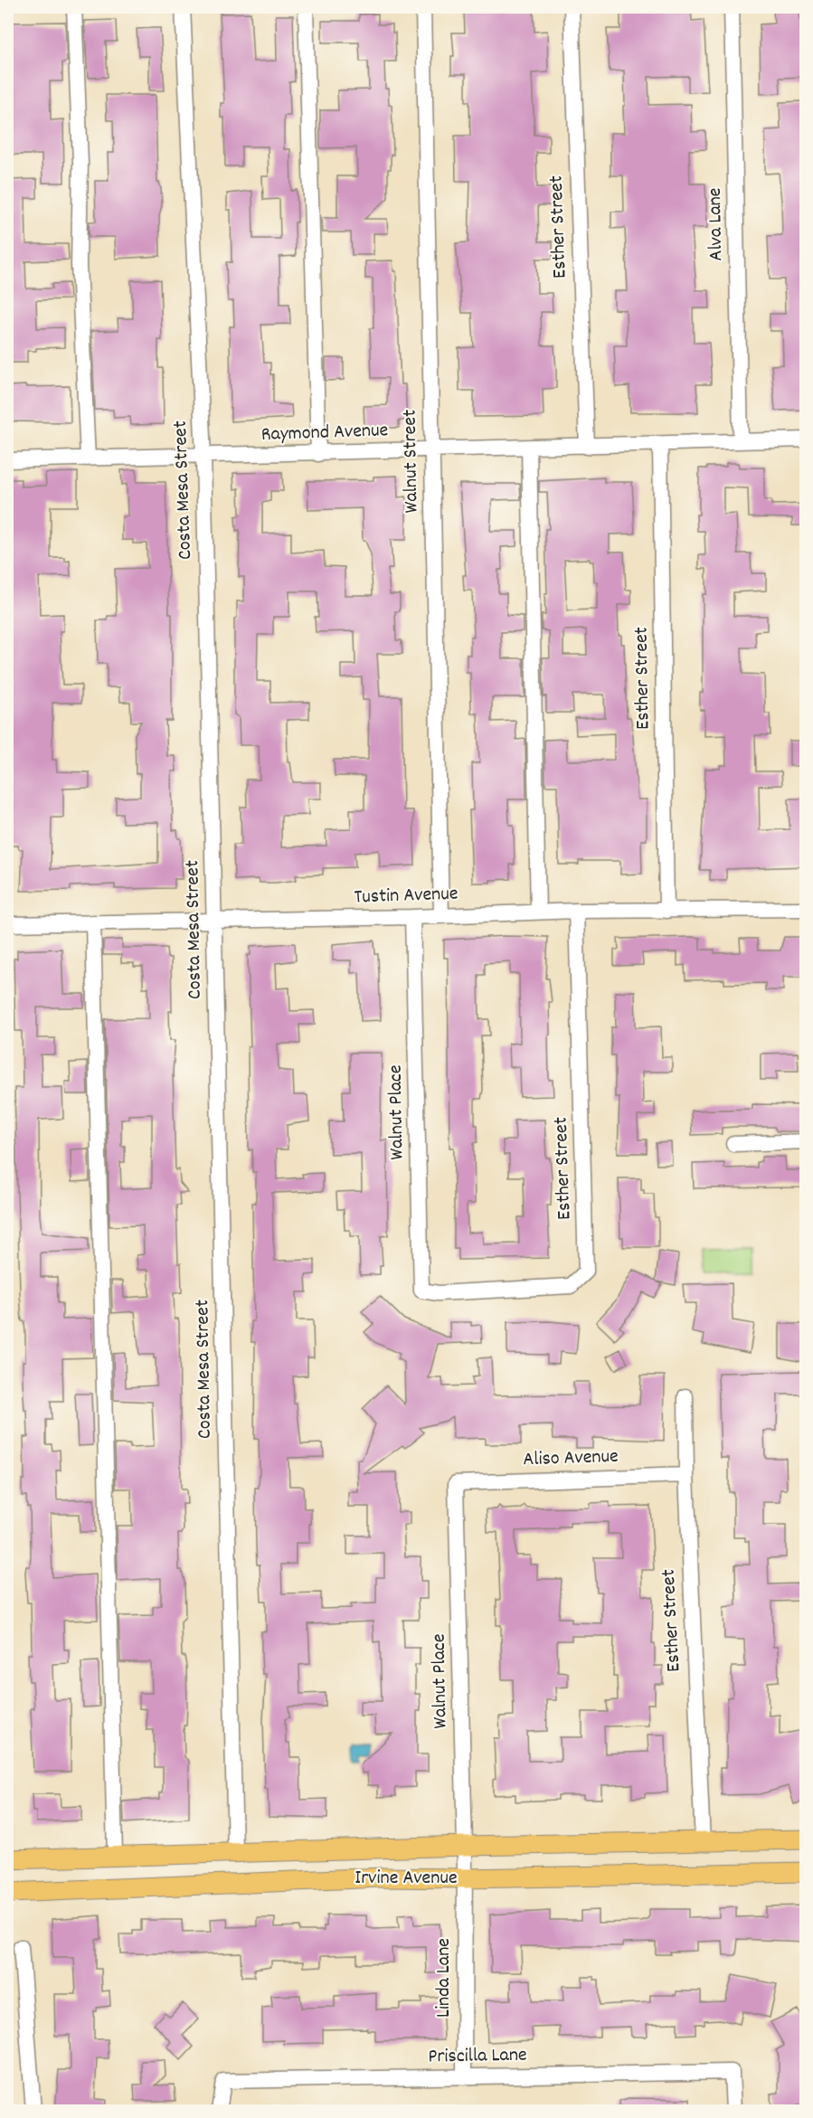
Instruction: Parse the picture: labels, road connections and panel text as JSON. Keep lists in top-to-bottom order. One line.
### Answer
{"streets":{"main road":["Irvine Avenue"],"street":["Alva Lane","Esther Street","Raymond Avenue","Walnut Street","Costa Mesa Street","Tustin Avenue","Walnut Place","Aliso Avenue","Linda Lane","Priscilla Lane"]},"crossings":[["Alva Lane","Raymond Avenue"],["Esther Street","Raymond Avenue"],["Esther Street","Tustin Avenue"],["Esther Street","Walnut Place"],["Esther Street","Aliso Avenue"],["Esther Street","Irvine Avenue"],["Raymond Avenue","Walnut Street"],["Raymond Avenue","Costa Mesa Street"],["Walnut Street","Tustin Avenue"],["Costa Mesa Street","Tustin Avenue"],["Costa Mesa Street","Irvine Avenue"],["Tustin Avenue","Walnut Place"],["Walnut Place","Aliso Avenue"],["Walnut Place","Irvine Avenue"],["Walnut Place","Linda Lane"],["Irvine Avenue","Linda Lane"],["Linda Lane","Priscilla Lane"]]}
